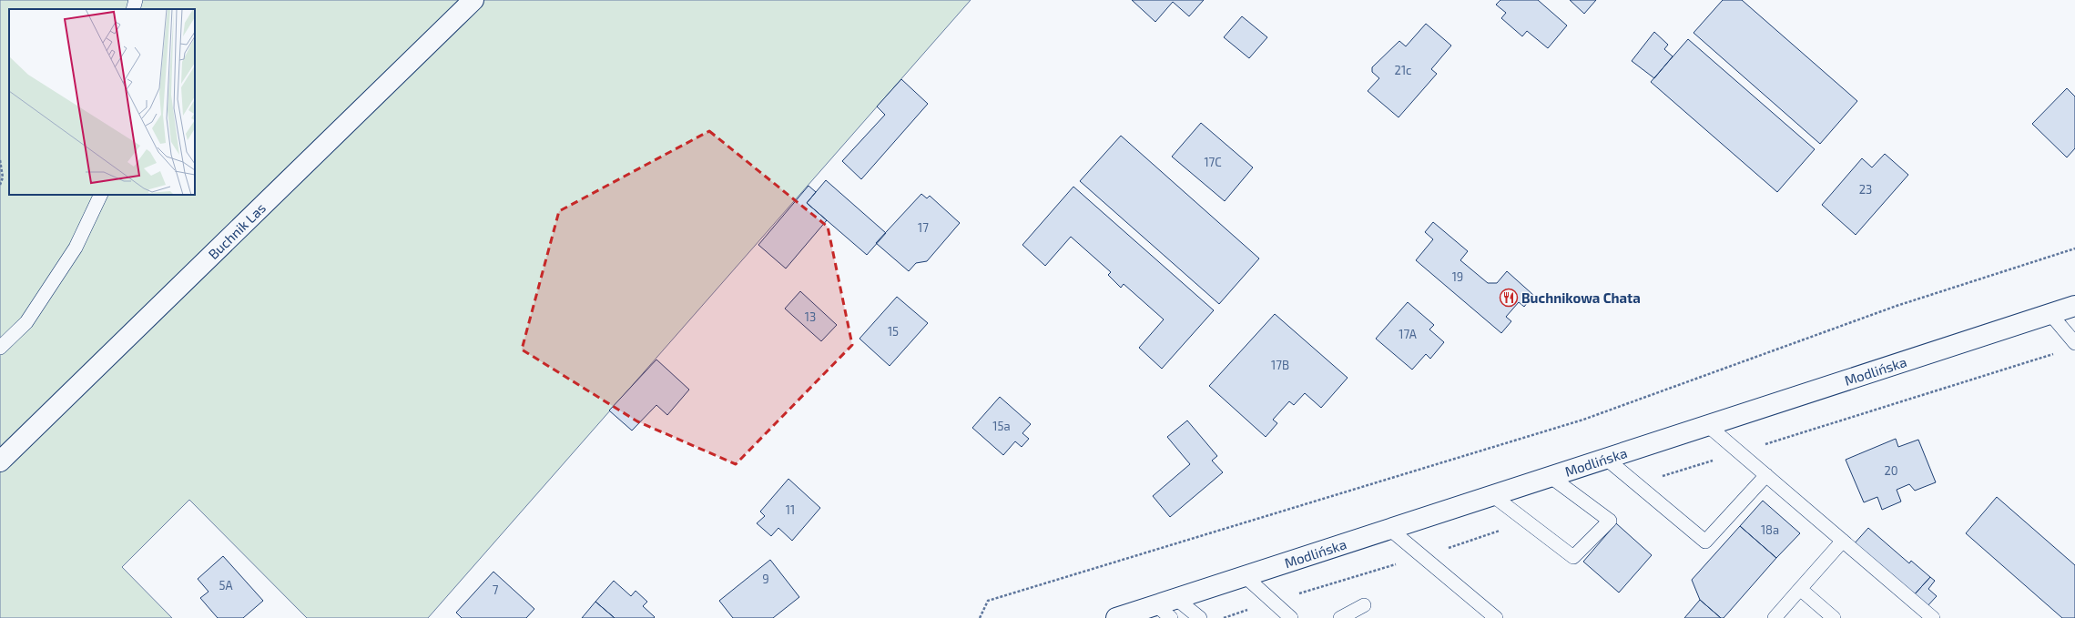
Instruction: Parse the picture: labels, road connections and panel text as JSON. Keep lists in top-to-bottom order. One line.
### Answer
{"streets":{"main road":["Buchnik Las","Modlińska"]},"places":{"restaurant":["Buchnikowa Chata"]},"house_numbers":["21c","17C","23","17","19","13","15","17A","17B","15a","20","11","18a","9","5A","7"]}
